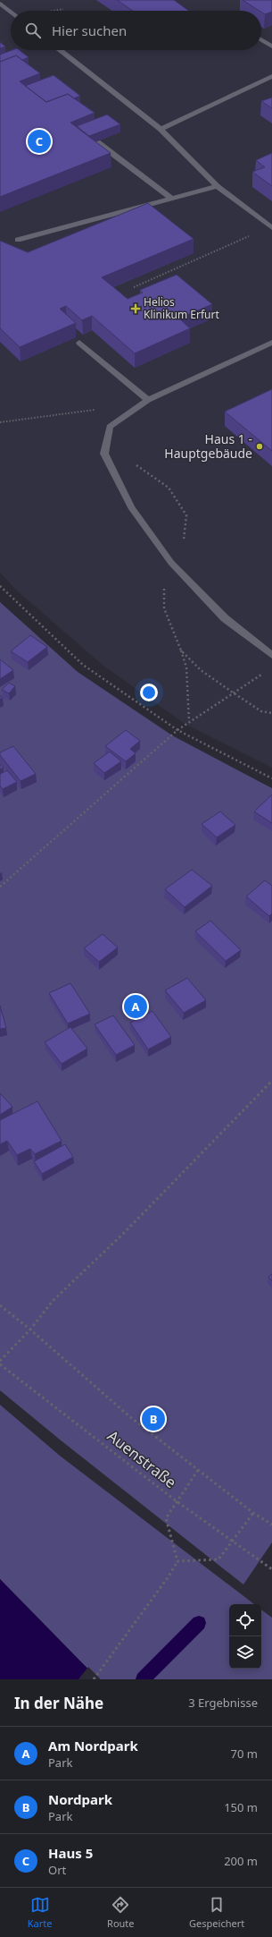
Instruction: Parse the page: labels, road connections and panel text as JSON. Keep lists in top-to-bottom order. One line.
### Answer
{"streets":{"path":["Auenstraße"]},"places":{"health":["Helios Klinikum Erfurt"],"other":["Haus 1 - Hauptgebäude"]},"page":{"search":"Hier suchen","pins":["C","A","B"],"heading":["In der Nähe","3 Ergebnisse"],"list":[{"mark":"A","name":"Am Nordpark","note":"Park","value":"70 m"},{"mark":"B","name":"Nordpark","note":"Park","value":"150 m"},{"mark":"C","name":"Haus 5","note":"Ort","value":"200 m"}],"nav":["Karte","Route","Gespeichert"]}}
